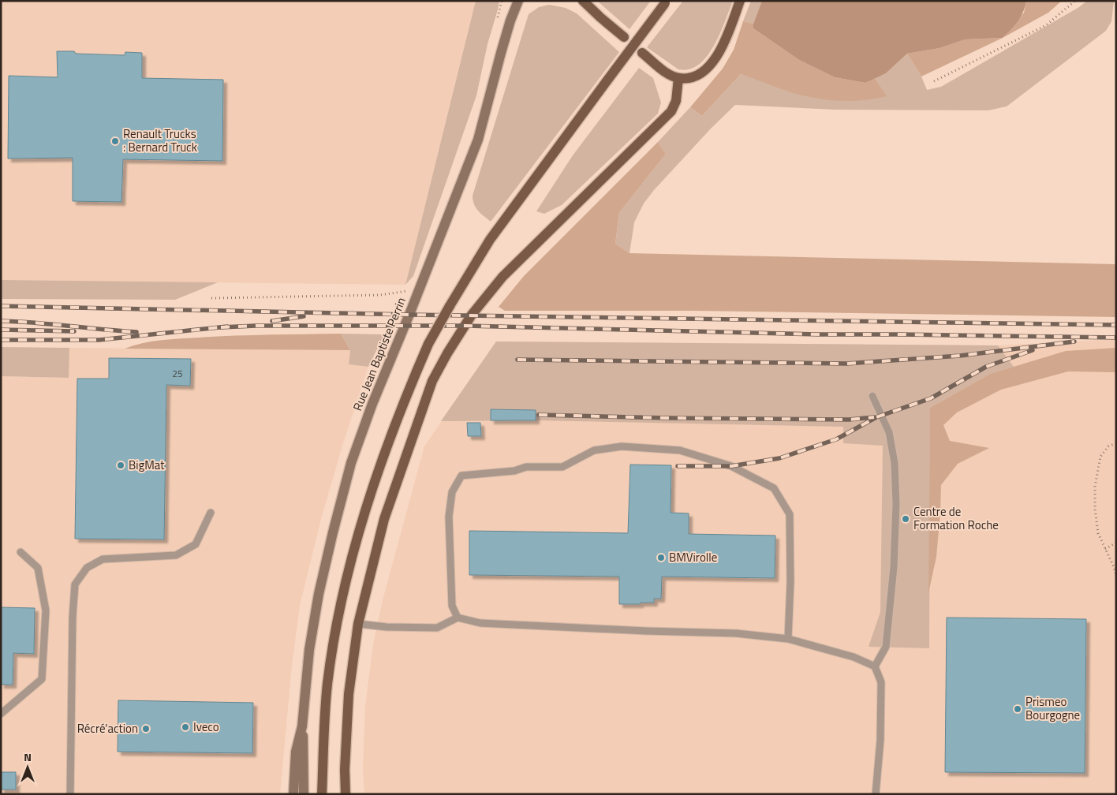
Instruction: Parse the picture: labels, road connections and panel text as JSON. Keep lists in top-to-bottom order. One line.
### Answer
{"streets":{"main road":["Rue Jean Baptiste Perrin"]},"places":["Renault Trucks : Bernard Truck","BigMat","Centre de Formation Roche","BMVirolle","Prismeo Bourgogne","Iveco","Récré'action"],"house_numbers":["25"],"north":"top"}
